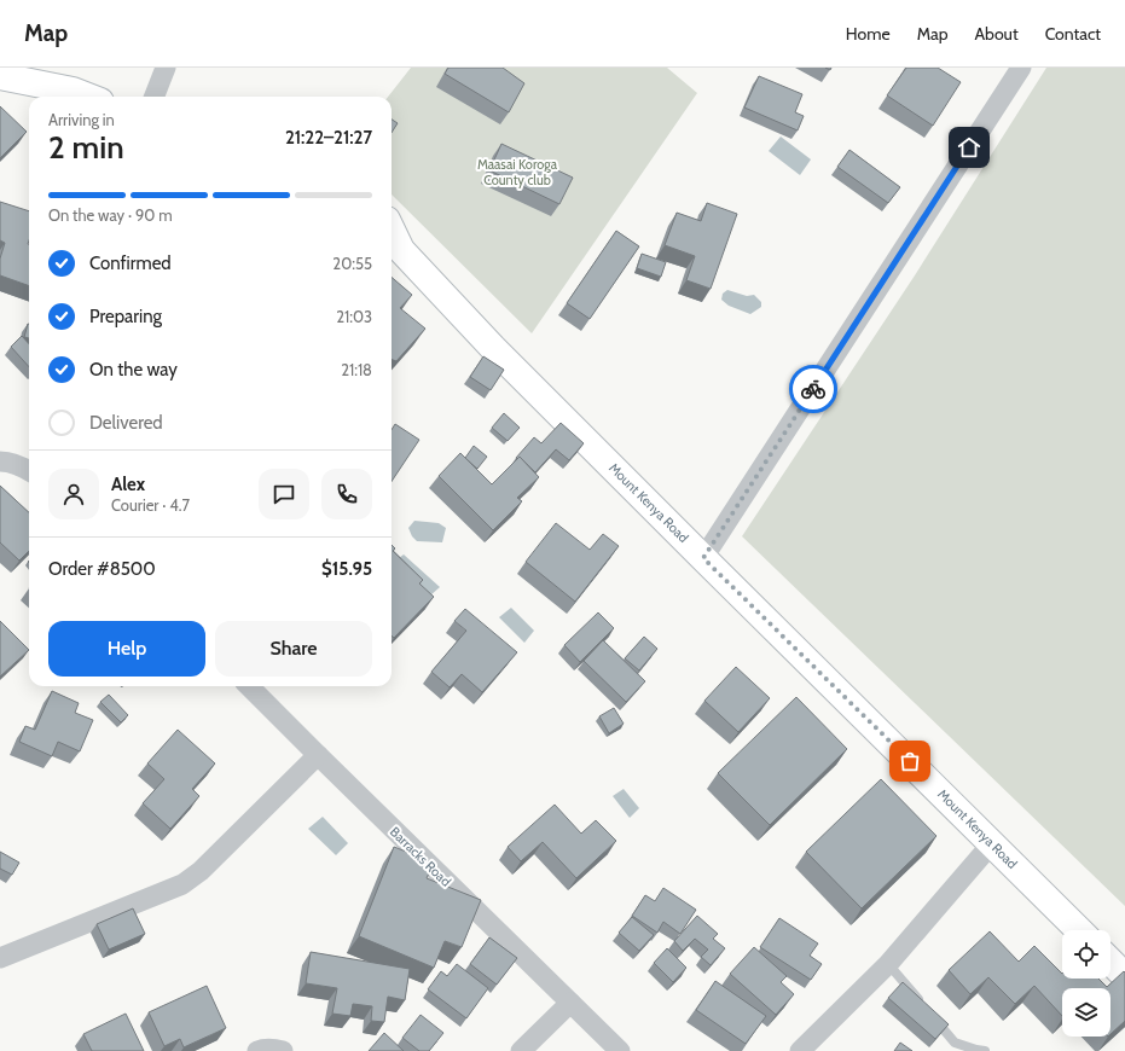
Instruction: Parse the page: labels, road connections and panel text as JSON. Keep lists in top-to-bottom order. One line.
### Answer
{"streets":{"main road":["Mount Kenya Road"],"street":["Barracks Road"]},"parks":["Maasai Koroga County club"],"page":{"header":"Map","nav":["Home","Map","About","Contact"],"heading":["2 min","Arriving in","21:22–21:27"],"panel":["Alex","Courier · 4.7","Order #8500","$15.95"],"bar":"On the way · 90 m","list":[["Confirmed","20:55"],["Preparing","21:03"],["On the way","21:18"],"Delivered"],"buttons":["Help","Share"]}}
